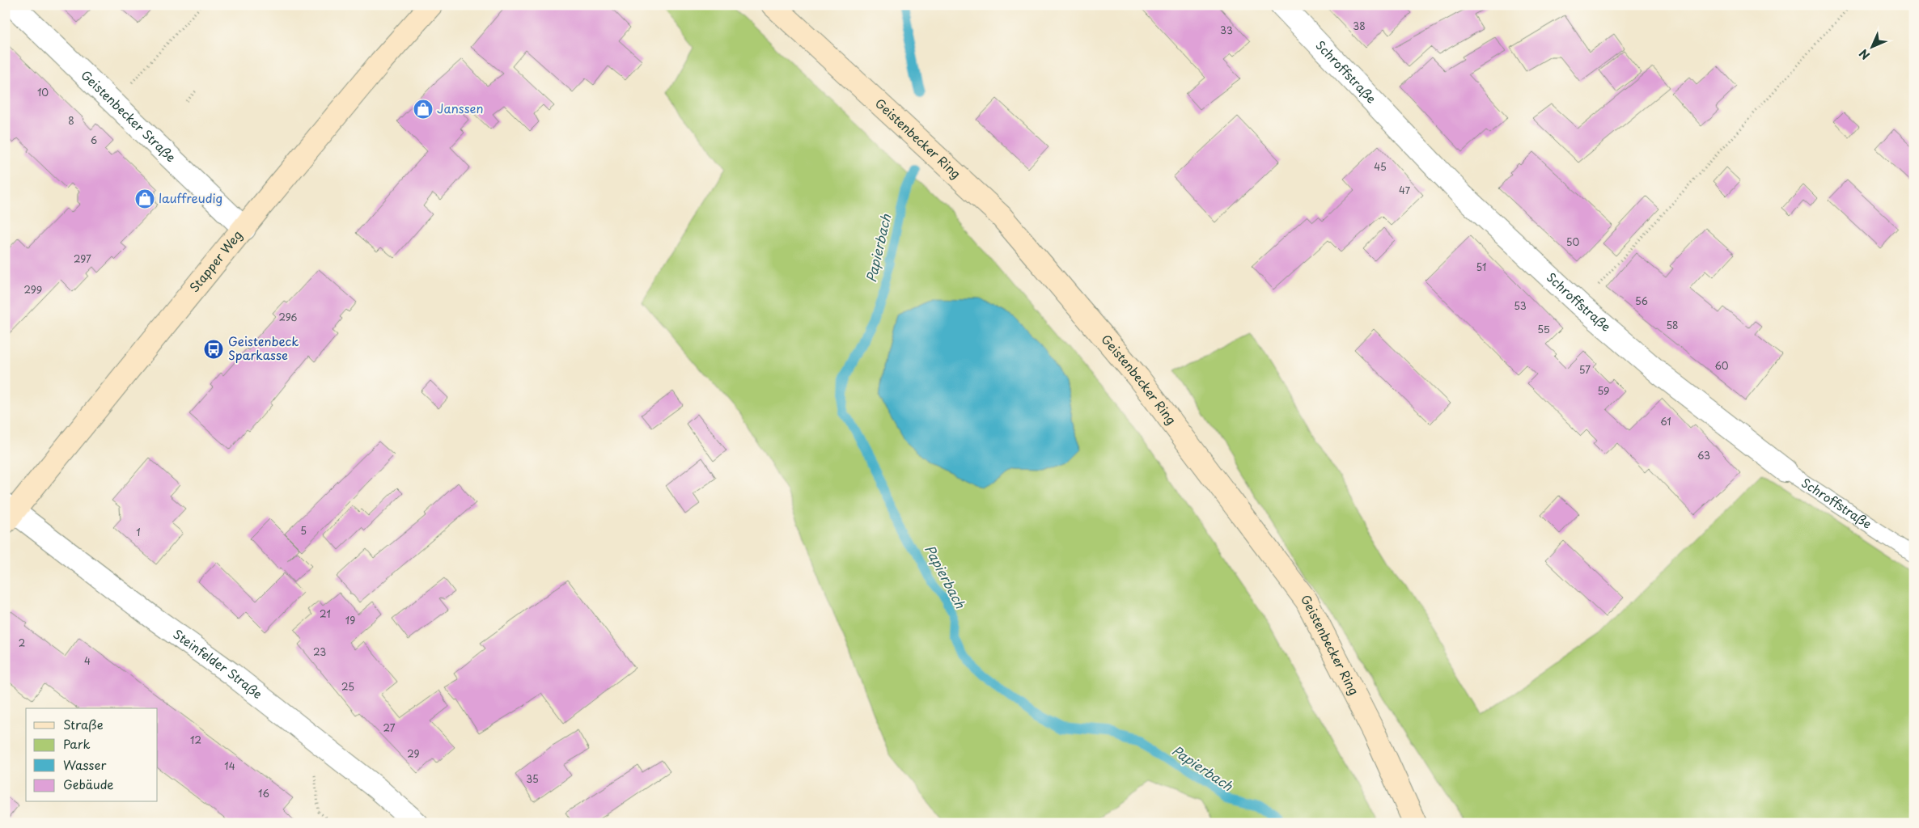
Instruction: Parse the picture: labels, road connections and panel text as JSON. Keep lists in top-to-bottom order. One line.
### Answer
{"streets":{"main road":["Geistenbecker Ring","Stapper Weg"],"street":["Schroffstraße","Geistenbecker Straße","Steinfelder Straße"]},"crossings":[["Geistenbecker Straße","Stapper Weg"],["Stapper Weg","Steinfelder Straße"]],"water":["Papierbach"],"places":{"shop":["Janssen","lauffreudig"],"bus stop":["Geistenbeck Sparkasse"]},"house_numbers":["38","33","10","8","6","45","47","50","297","51","299","56","53","296","58","55","60","57","59","61","63","5","1","21","19","2","23","4","25","27","12","29","14","35","16"],"legend":["Straße","Park","Wasser","Gebäude"],"north":"bottom left"}
